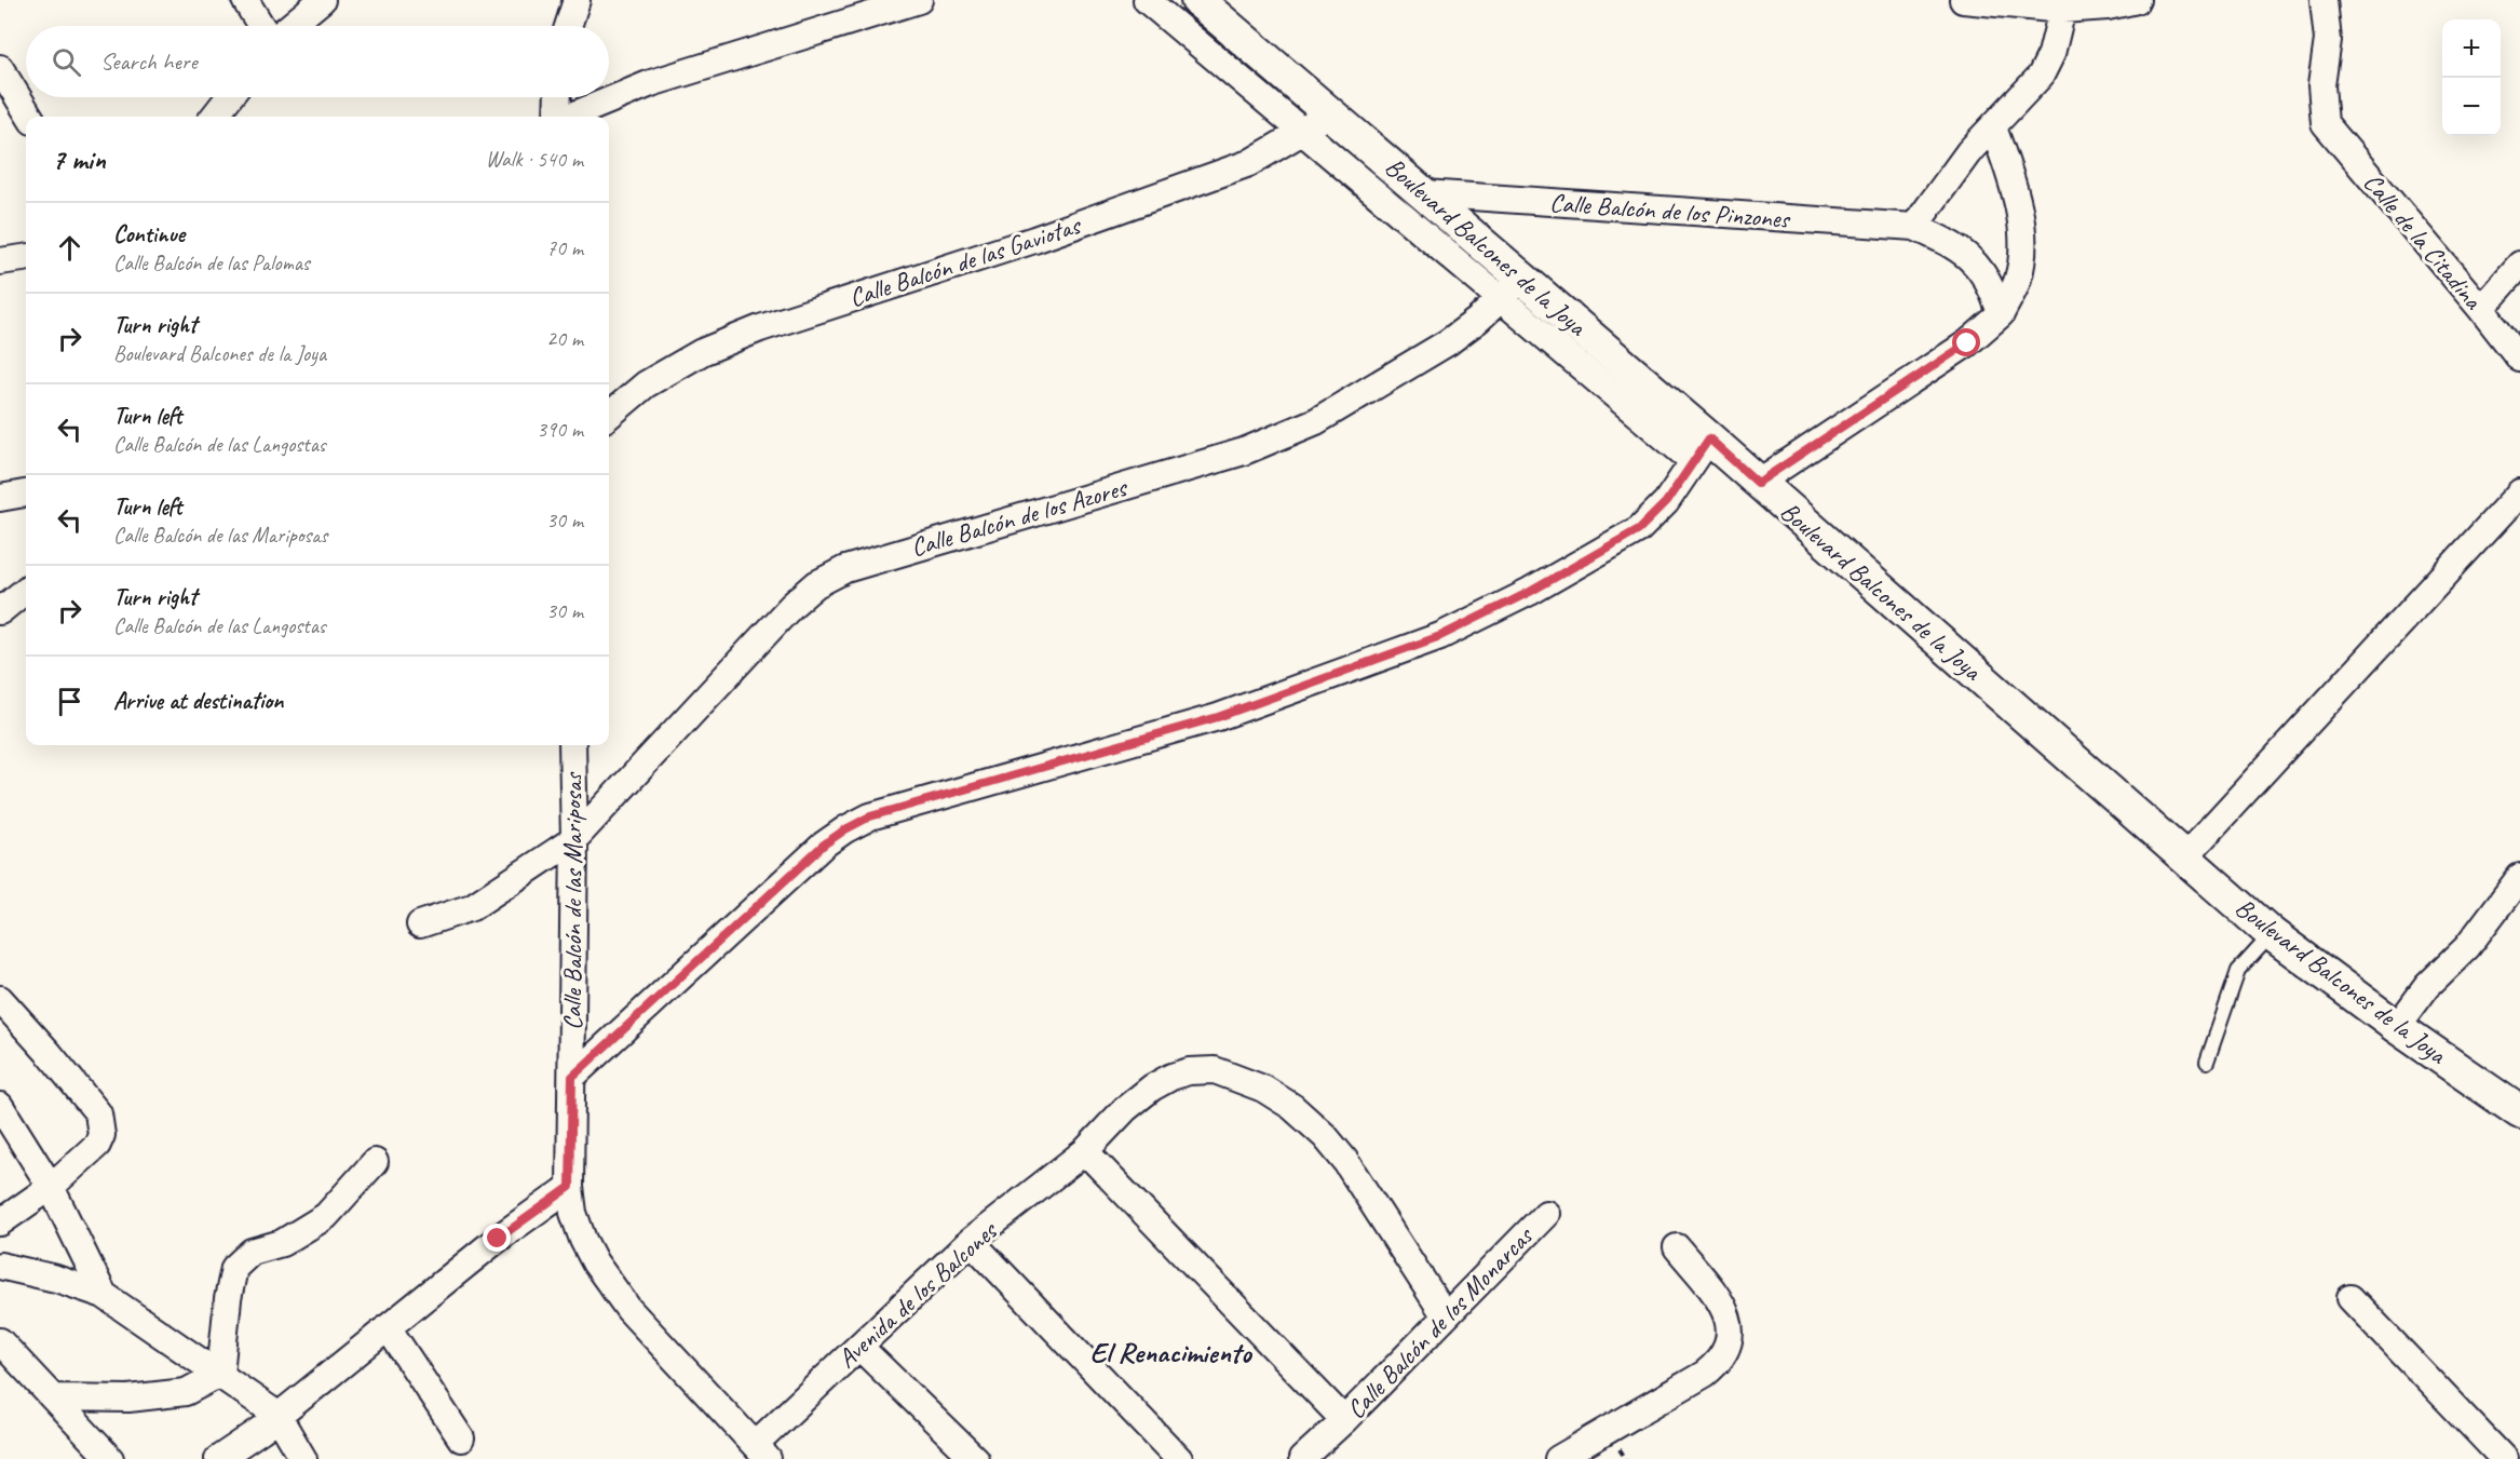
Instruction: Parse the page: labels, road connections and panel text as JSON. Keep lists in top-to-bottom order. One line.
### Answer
{"streets":{"street":["Calle Balcón de los Pinzones","Calle de la Citadina","Boulevard Balcones de la Joya","Calle Balcón de las Gaviotas","Calle Balcón de los Azores","Calle Balcón de las Mariposas","Avenida de los Balcones","Calle Balcón de los Monarcas"]},"crossings":[["Calle Balcón de los Pinzones","Boulevard Balcones de la Joya"],["Boulevard Balcones de la Joya","Calle Balcón de las Gaviotas"],["Boulevard Balcones de la Joya","Calle Balcón de los Azores"],["Calle Balcón de los Azores","Calle Balcón de las Mariposas"],["Calle Balcón de las Mariposas","Avenida de los Balcones"],["Avenida de los Balcones","Calle Balcón de los Monarcas"]],"districts":["El Renacimiento"],"page":{"map_buttons":["+","−"],"search":"Search here","heading":["7 min","Walk · 540 m"],"list":[["Continue","Calle Balcón de las Palomas","70 m"],["Turn right","Boulevard Balcones de la Joya","20 m"],["Turn left","Calle Balcón de las Langostas","390 m"],["Turn left","Calle Balcón de las Mariposas","30 m"],["Turn right","Calle Balcón de las Langostas","30 m"],"Arrive at destination"]}}
